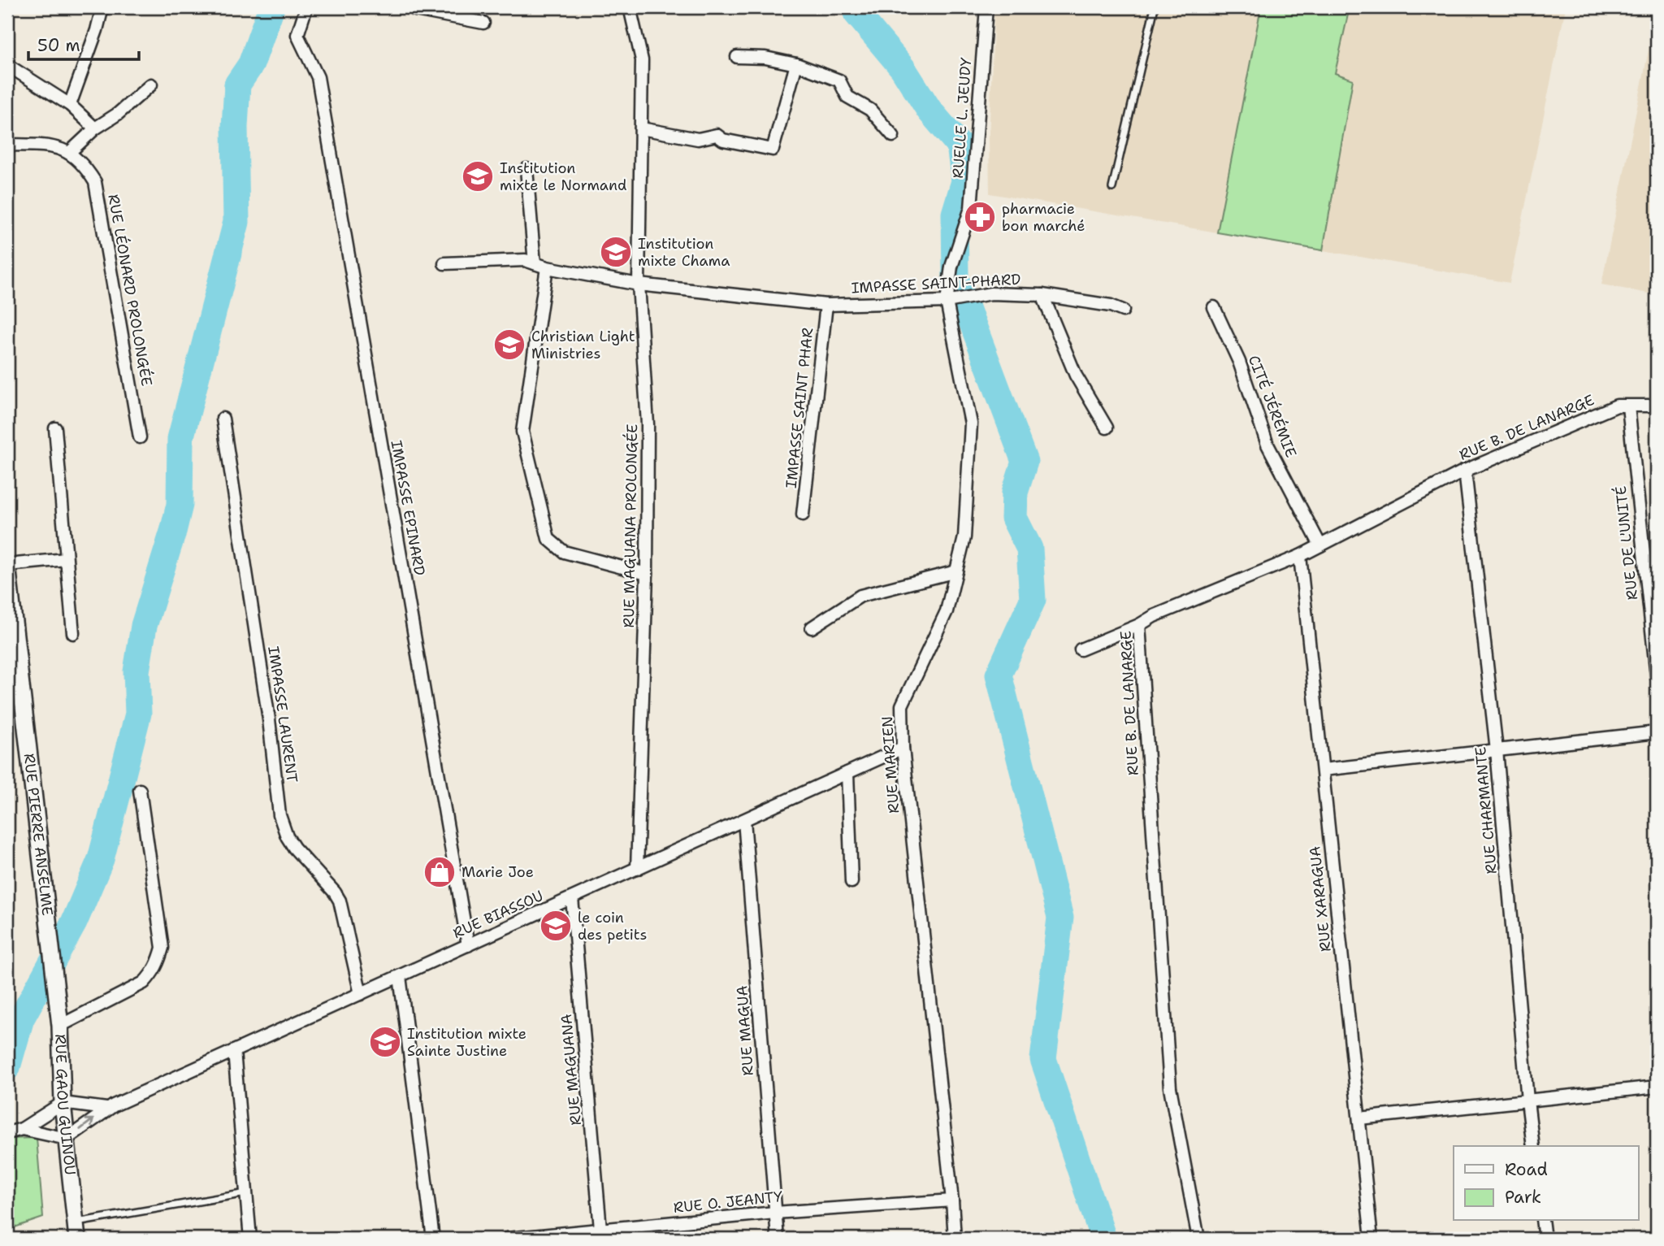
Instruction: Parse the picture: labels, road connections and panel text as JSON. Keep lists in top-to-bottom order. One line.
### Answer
{"streets":{"street":["RUELLE L. JEUDY","IMPASSE SAINT-PHARD","RUE LÉONARD PROLONGÉE","CITÉ JÉRÉMIE","IMPASSE SAINT PHAR","RUE B. DE LANARGE","IMPASSE EPINARD","RUE MAGUANA PROLONGÉE","RUE DE L'UNITÉ","IMPASSE LAURENT","RUE MARIEN","RUE CHARMANTE","RUE PIERRE ANSELME","RUE XARAGUA","RUE BIASSOU","RUE MAGUA","RUE MAGUANA","RUE GAOU GUINOU","RUE O. JEANTY"]},"crossings":[["RUELLE L. JEUDY","RUE MARIEN"],["IMPASSE SAINT-PHARD","IMPASSE SAINT PHAR"],["IMPASSE SAINT-PHARD","RUE MAGUANA PROLONGÉE"],["IMPASSE SAINT-PHARD","RUE MARIEN"],["CITÉ JÉRÉMIE","RUE B. DE LANARGE"],["RUE B. DE LANARGE","RUE DE L'UNITÉ"],["RUE B. DE LANARGE","RUE CHARMANTE"],["RUE B. DE LANARGE","RUE XARAGUA"],["IMPASSE EPINARD","RUE BIASSOU"],["RUE MAGUANA PROLONGÉE","RUE BIASSOU"],["IMPASSE LAURENT","RUE BIASSOU"],["RUE MARIEN","RUE BIASSOU"],["RUE MARIEN","RUE O. JEANTY"],["RUE PIERRE ANSELME","RUE GAOU GUINOU"],["RUE BIASSOU","RUE MAGUA"],["RUE BIASSOU","RUE MAGUANA"],["RUE BIASSOU","RUE GAOU GUINOU"],["RUE MAGUA","RUE O. JEANTY"],["RUE MAGUANA","RUE O. JEANTY"]],"places":{"school or university":["Institution mixte le Normand","Institution mixte Chama","Christian Light Ministries","le coin des petits","Institution mixte Sainte Justine"],"pharmacy":["pharmacie bon marché"],"shop":["Marie Joe"]},"legend":["Road","Park"],"scale_bar":"50 m"}
